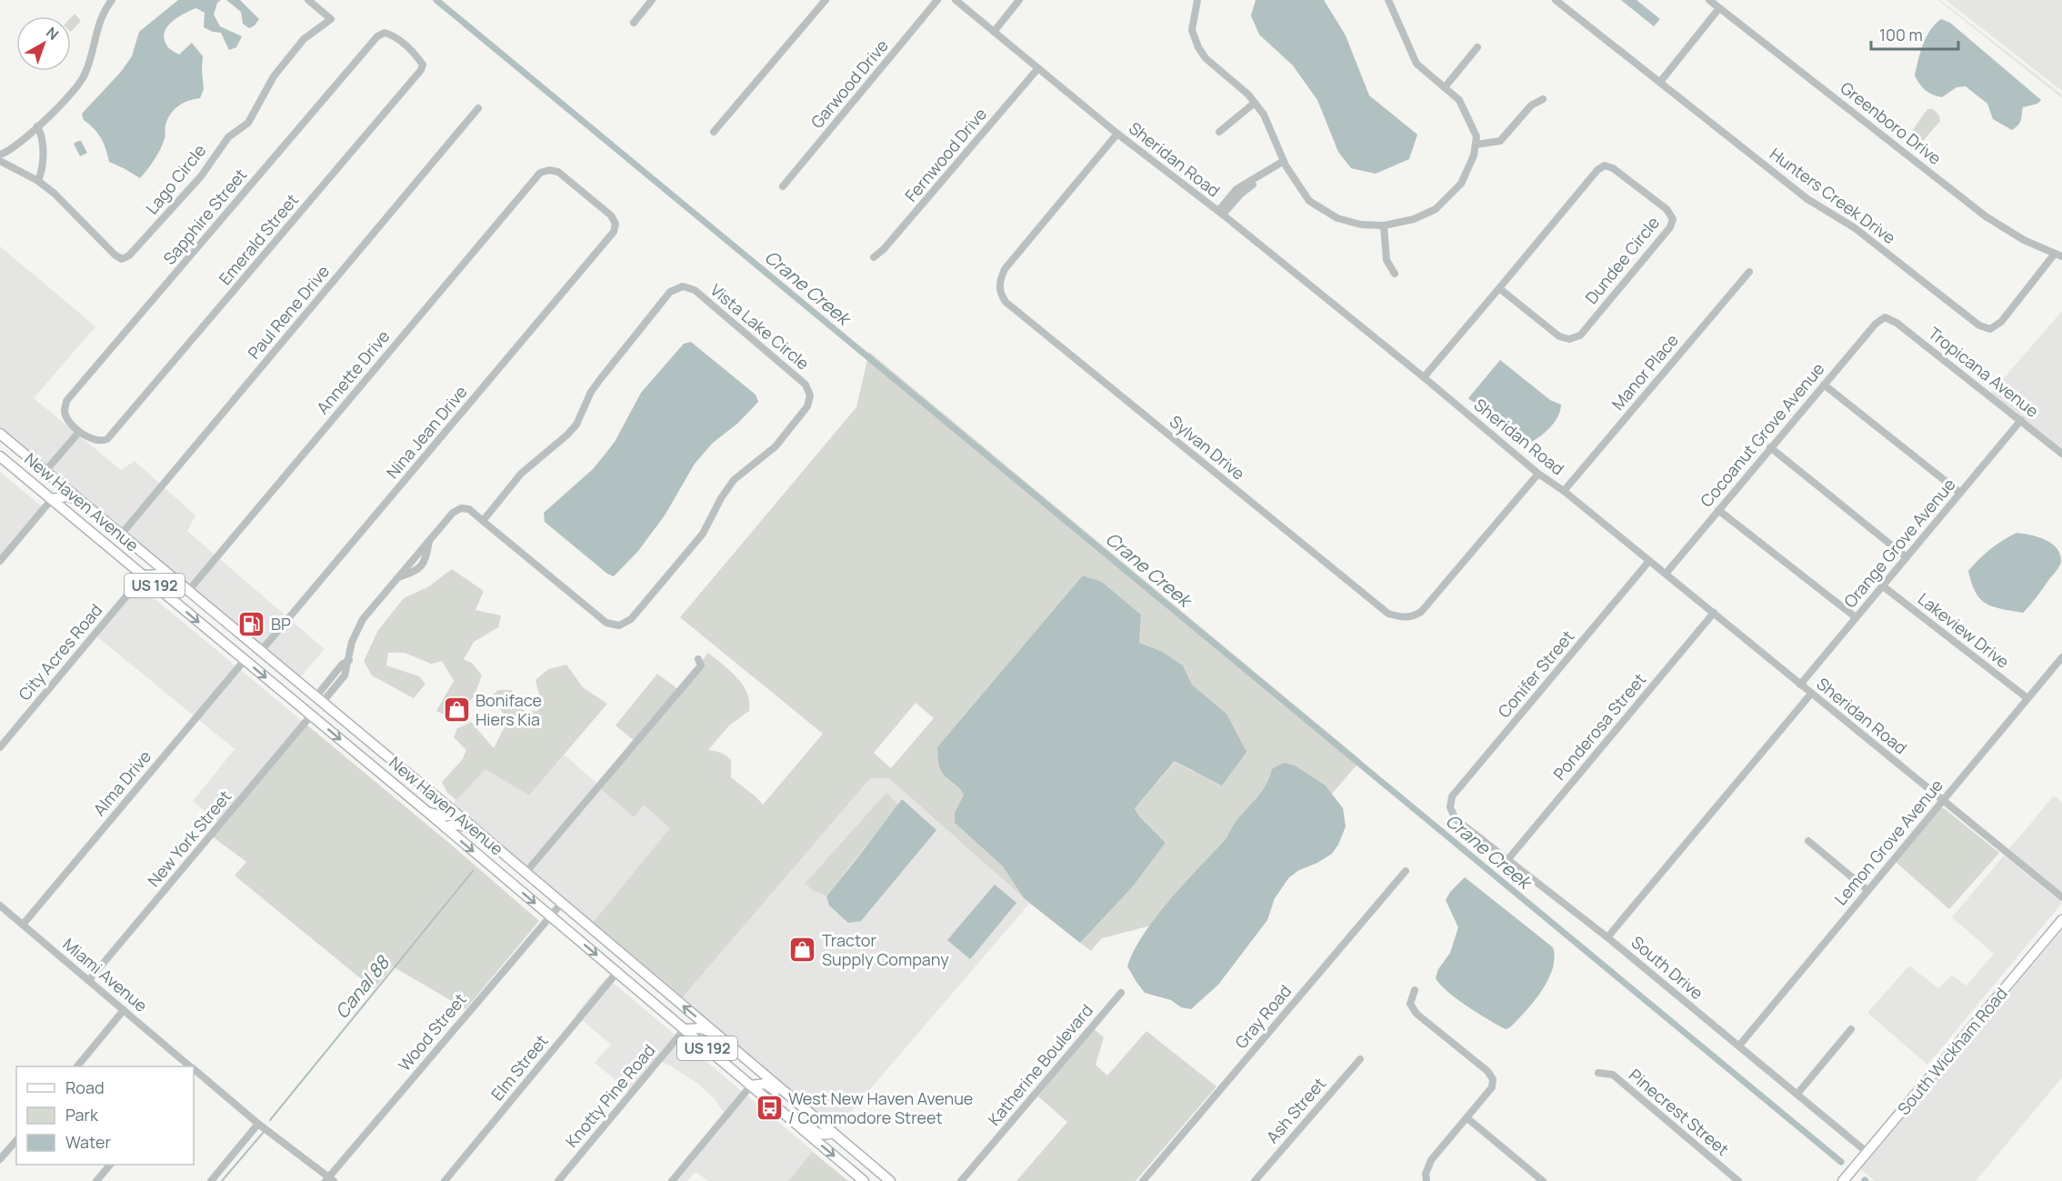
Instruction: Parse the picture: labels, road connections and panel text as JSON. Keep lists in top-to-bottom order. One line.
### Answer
{"streets":{"main road":["New Haven Avenue","US 192","South Wickham Road"],"street":["Garwood Drive","Greenboro Drive","Fernwood Drive","Sheridan Road","Lago Circle","Hunters Creek Drive","Sapphire Street","Emerald Street","Dundee Circle","Paul Rene Drive","Vista Lake Circle","Annette Drive","Manor Place","Tropicana Avenue","Nina Jean Drive","Cocoanut Grove Avenue","Sylvan Drive","Orange Grove Avenue","Lakeview Drive","City Acres Road","Conifer Street","Ponderosa Street","Alma Drive","New York Street","Lemon Grove Avenue","South Drive","Miami Avenue","Gray Road","Wood Street","Katherine Boulevard","Elm Street","Knotty Pine Road","Ash Street","Pinecrest Street"]},"crossings":[["Greenboro Drive","Hunters Creek Drive"],["Fernwood Drive","Sheridan Road"],["Sheridan Road","Dundee Circle"],["Sheridan Road","Manor Place"],["Sheridan Road","Cocoanut Grove Avenue"],["Sheridan Road","Sylvan Drive"],["Sheridan Road","Orange Grove Avenue"],["Sheridan Road","Conifer Street"],["Sheridan Road","Ponderosa Street"],["Sheridan Road","Lemon Grove Avenue"],["Sapphire Street","Emerald Street"],["Paul Rene Drive","New Haven Avenue"],["Vista Lake Circle","New Haven Avenue"],["Annette Drive","Nina Jean Drive"],["Annette Drive","New Haven Avenue"],["Tropicana Avenue","Cocoanut Grove Avenue"],["Tropicana Avenue","Orange Grove Avenue"],["Nina Jean Drive","New Haven Avenue"],["New Haven Avenue","City Acres Road"],["New Haven Avenue","Alma Drive"],["New Haven Avenue","New York Street"],["New Haven Avenue","Wood Street"],["New Haven Avenue","Elm Street"],["New Haven Avenue","Knotty Pine Road"],["Orange Grove Avenue","Lakeview Drive"],["Lakeview Drive","Lemon Grove Avenue"],["Conifer Street","South Drive"],["Ponderosa Street","South Drive"],["Alma Drive","Miami Avenue"],["New York Street","Miami Avenue"],["Lemon Grove Avenue","South Drive"],["South Drive","South Wickham Road"],["Miami Avenue","Wood Street"]],"water":["Crane Creek","Canal 88"],"places":{"fuel station":["BP"],"shop":["Boniface Hiers Kia","Tractor Supply Company"],"bus stop":["West New Haven Avenue / Commodore Street"]},"legend":["Road","Park","Water"],"scale_bar":"100 m","north":"top right"}
